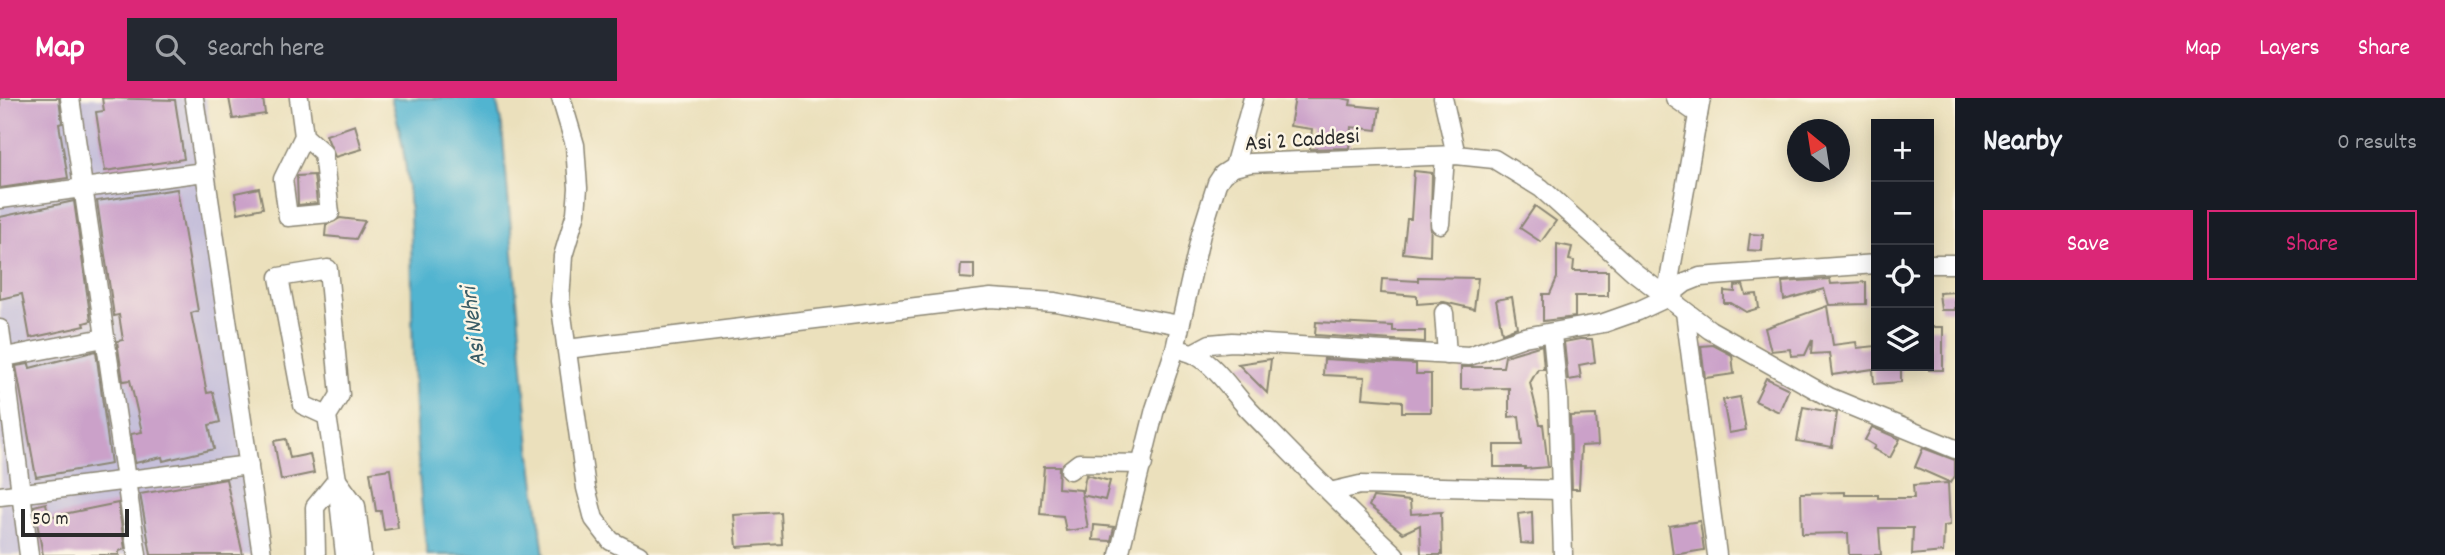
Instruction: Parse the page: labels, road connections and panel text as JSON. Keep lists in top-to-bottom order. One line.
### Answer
{"streets":{"street":["Asi 2 Caddesi"]},"water":["Asi Nehri"],"scale_bar":"50 m","north":"top left","page":{"header":"Map","search":"Search here","nav":["Map","Layers","Share"],"heading":["Nearby","0 results"],"map_buttons":["+","−"],"buttons":["Save","Share"],"scale":"50 m"}}
